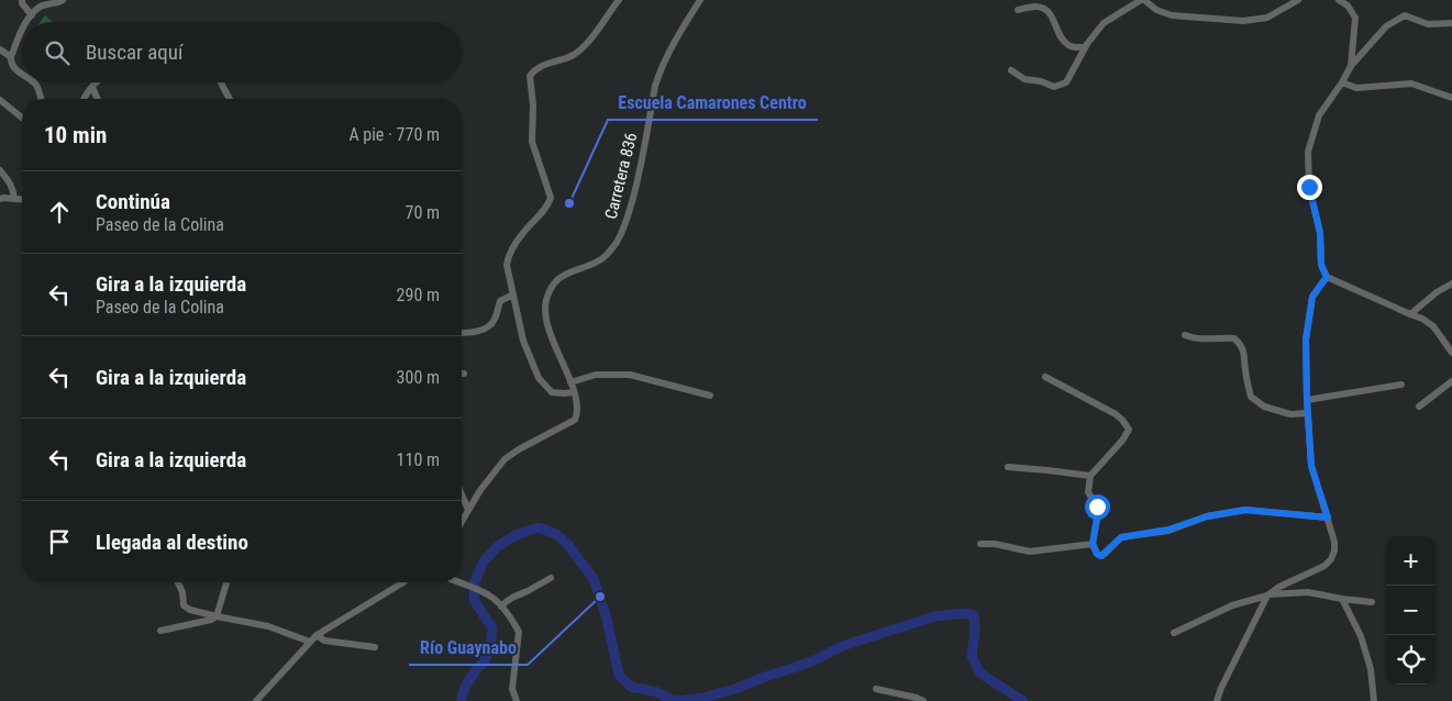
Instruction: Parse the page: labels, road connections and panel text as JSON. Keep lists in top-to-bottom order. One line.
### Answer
{"streets":{"street":["Carretera 836"]},"places":["Escuela Camarones Centro","Río Guaynabo"],"page":{"search":"Buscar aquí","heading":["10 min","A pie · 770 m"],"list":[["Continúa","Paseo de la Colina","70 m"],["Gira a la izquierda","Paseo de la Colina","290 m"],["Gira a la izquierda","300 m"],["Gira a la izquierda","110 m"],"Llegada al destino"],"map_buttons":["+","−"]}}
